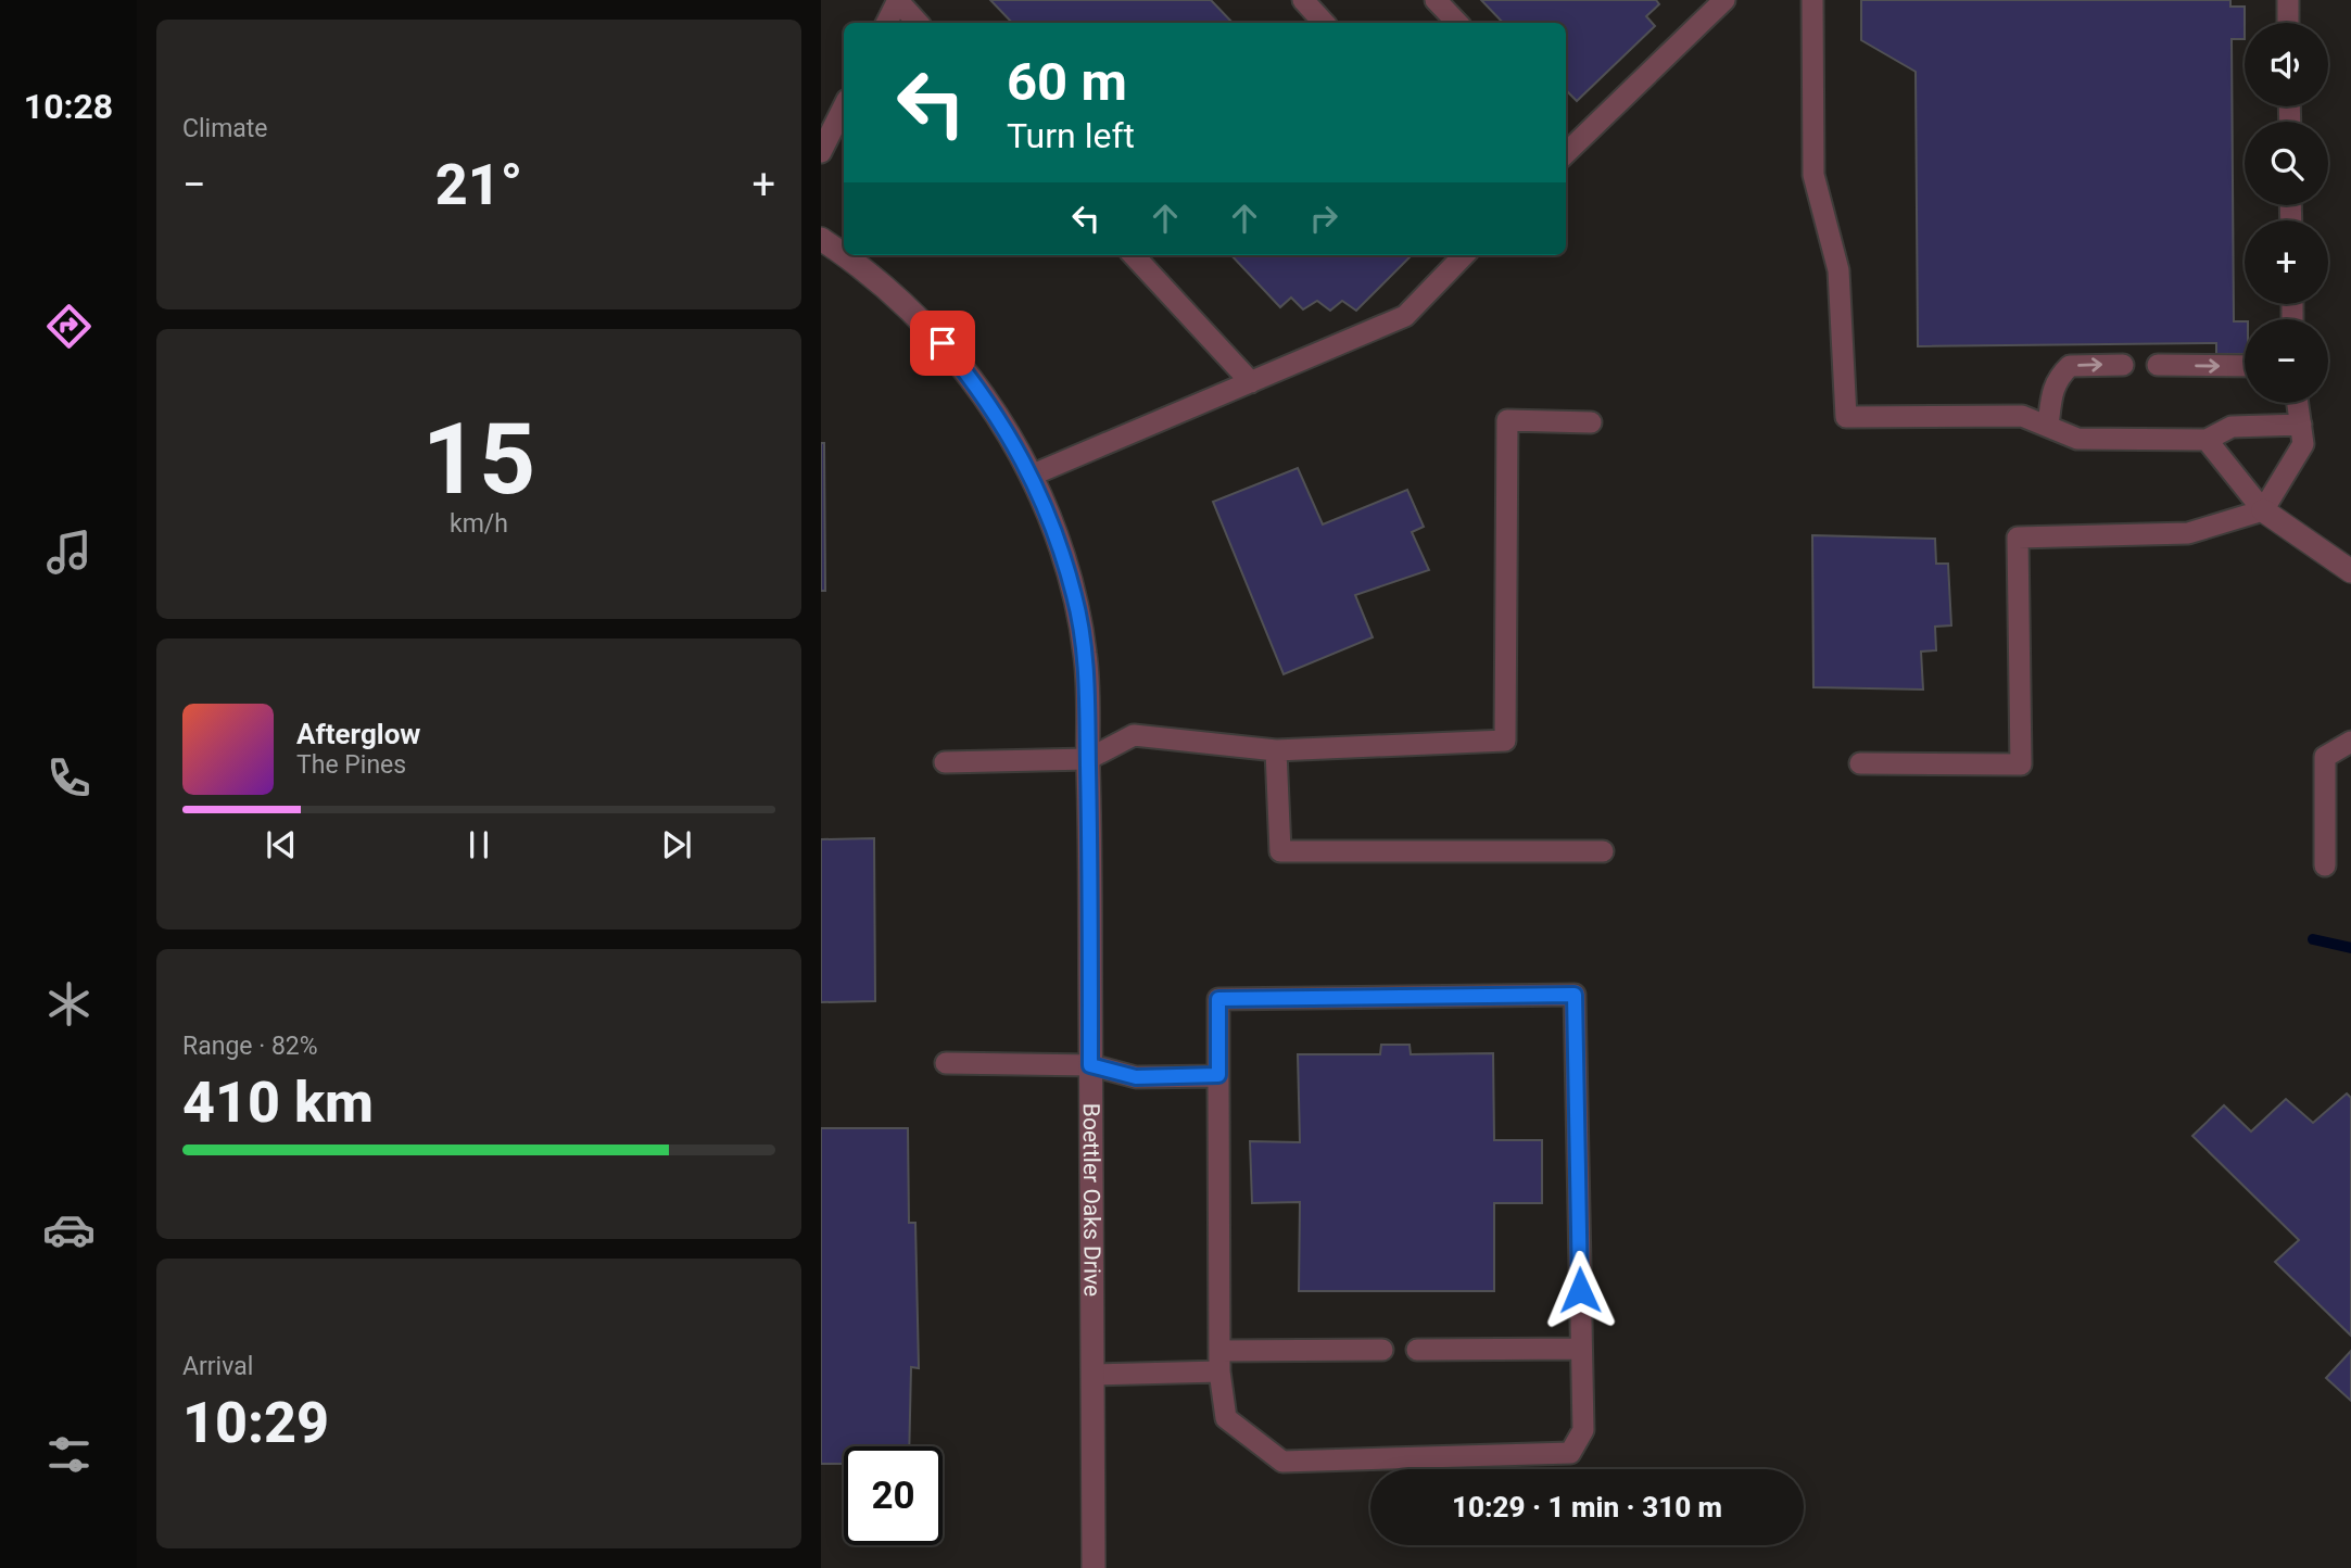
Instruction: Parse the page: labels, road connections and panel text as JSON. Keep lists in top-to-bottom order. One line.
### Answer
{"streets":{"street":["Boettler Oaks Drive"]},"page":{"tabs":"10:28","tile":["Climate",["15","km/h"],["Range · 82%","410 km"],["Arrival","10:29"]],"map_buttons":["+","−"],"turn":["60 m","Turn left"],"heat":["−","21°","+"],"song":["Afterglow","The Pines"],"limit":"20","trip":"10:29 · 1 min · 310 m"}}
